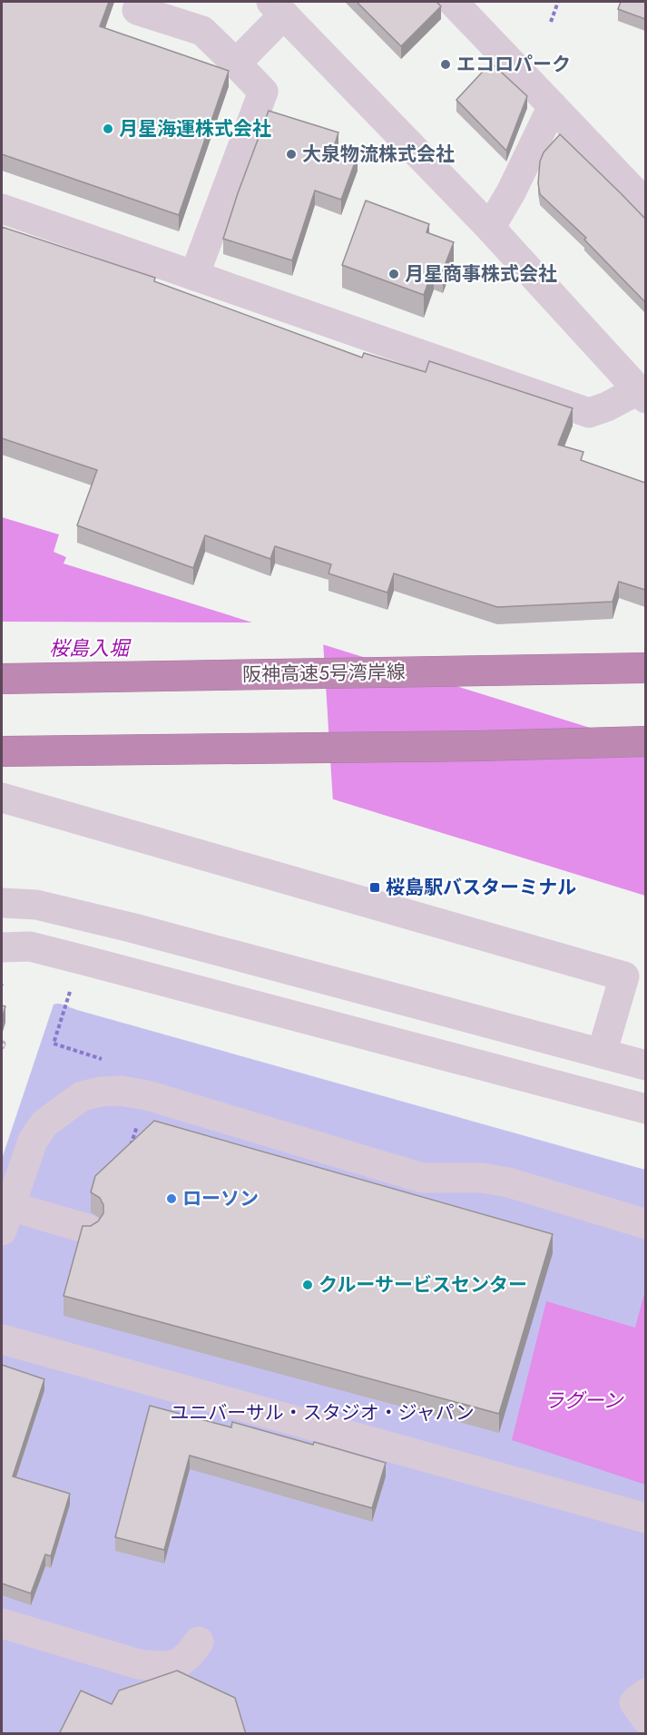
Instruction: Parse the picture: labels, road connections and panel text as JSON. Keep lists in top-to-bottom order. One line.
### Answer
{"streets":{"highway":["阪神高速5号湾岸線"]},"water":["桜島入堀","ラグーン"],"parks":["ユニバーサル・スタジオ・ジャパン"],"places":{"other":["エコロパーク","月星海運株式会社","大泉物流株式会社","月星商事株式会社","ローソン","クルーサービスセンター"],"transit":["桜島駅バスターミナル"]}}
